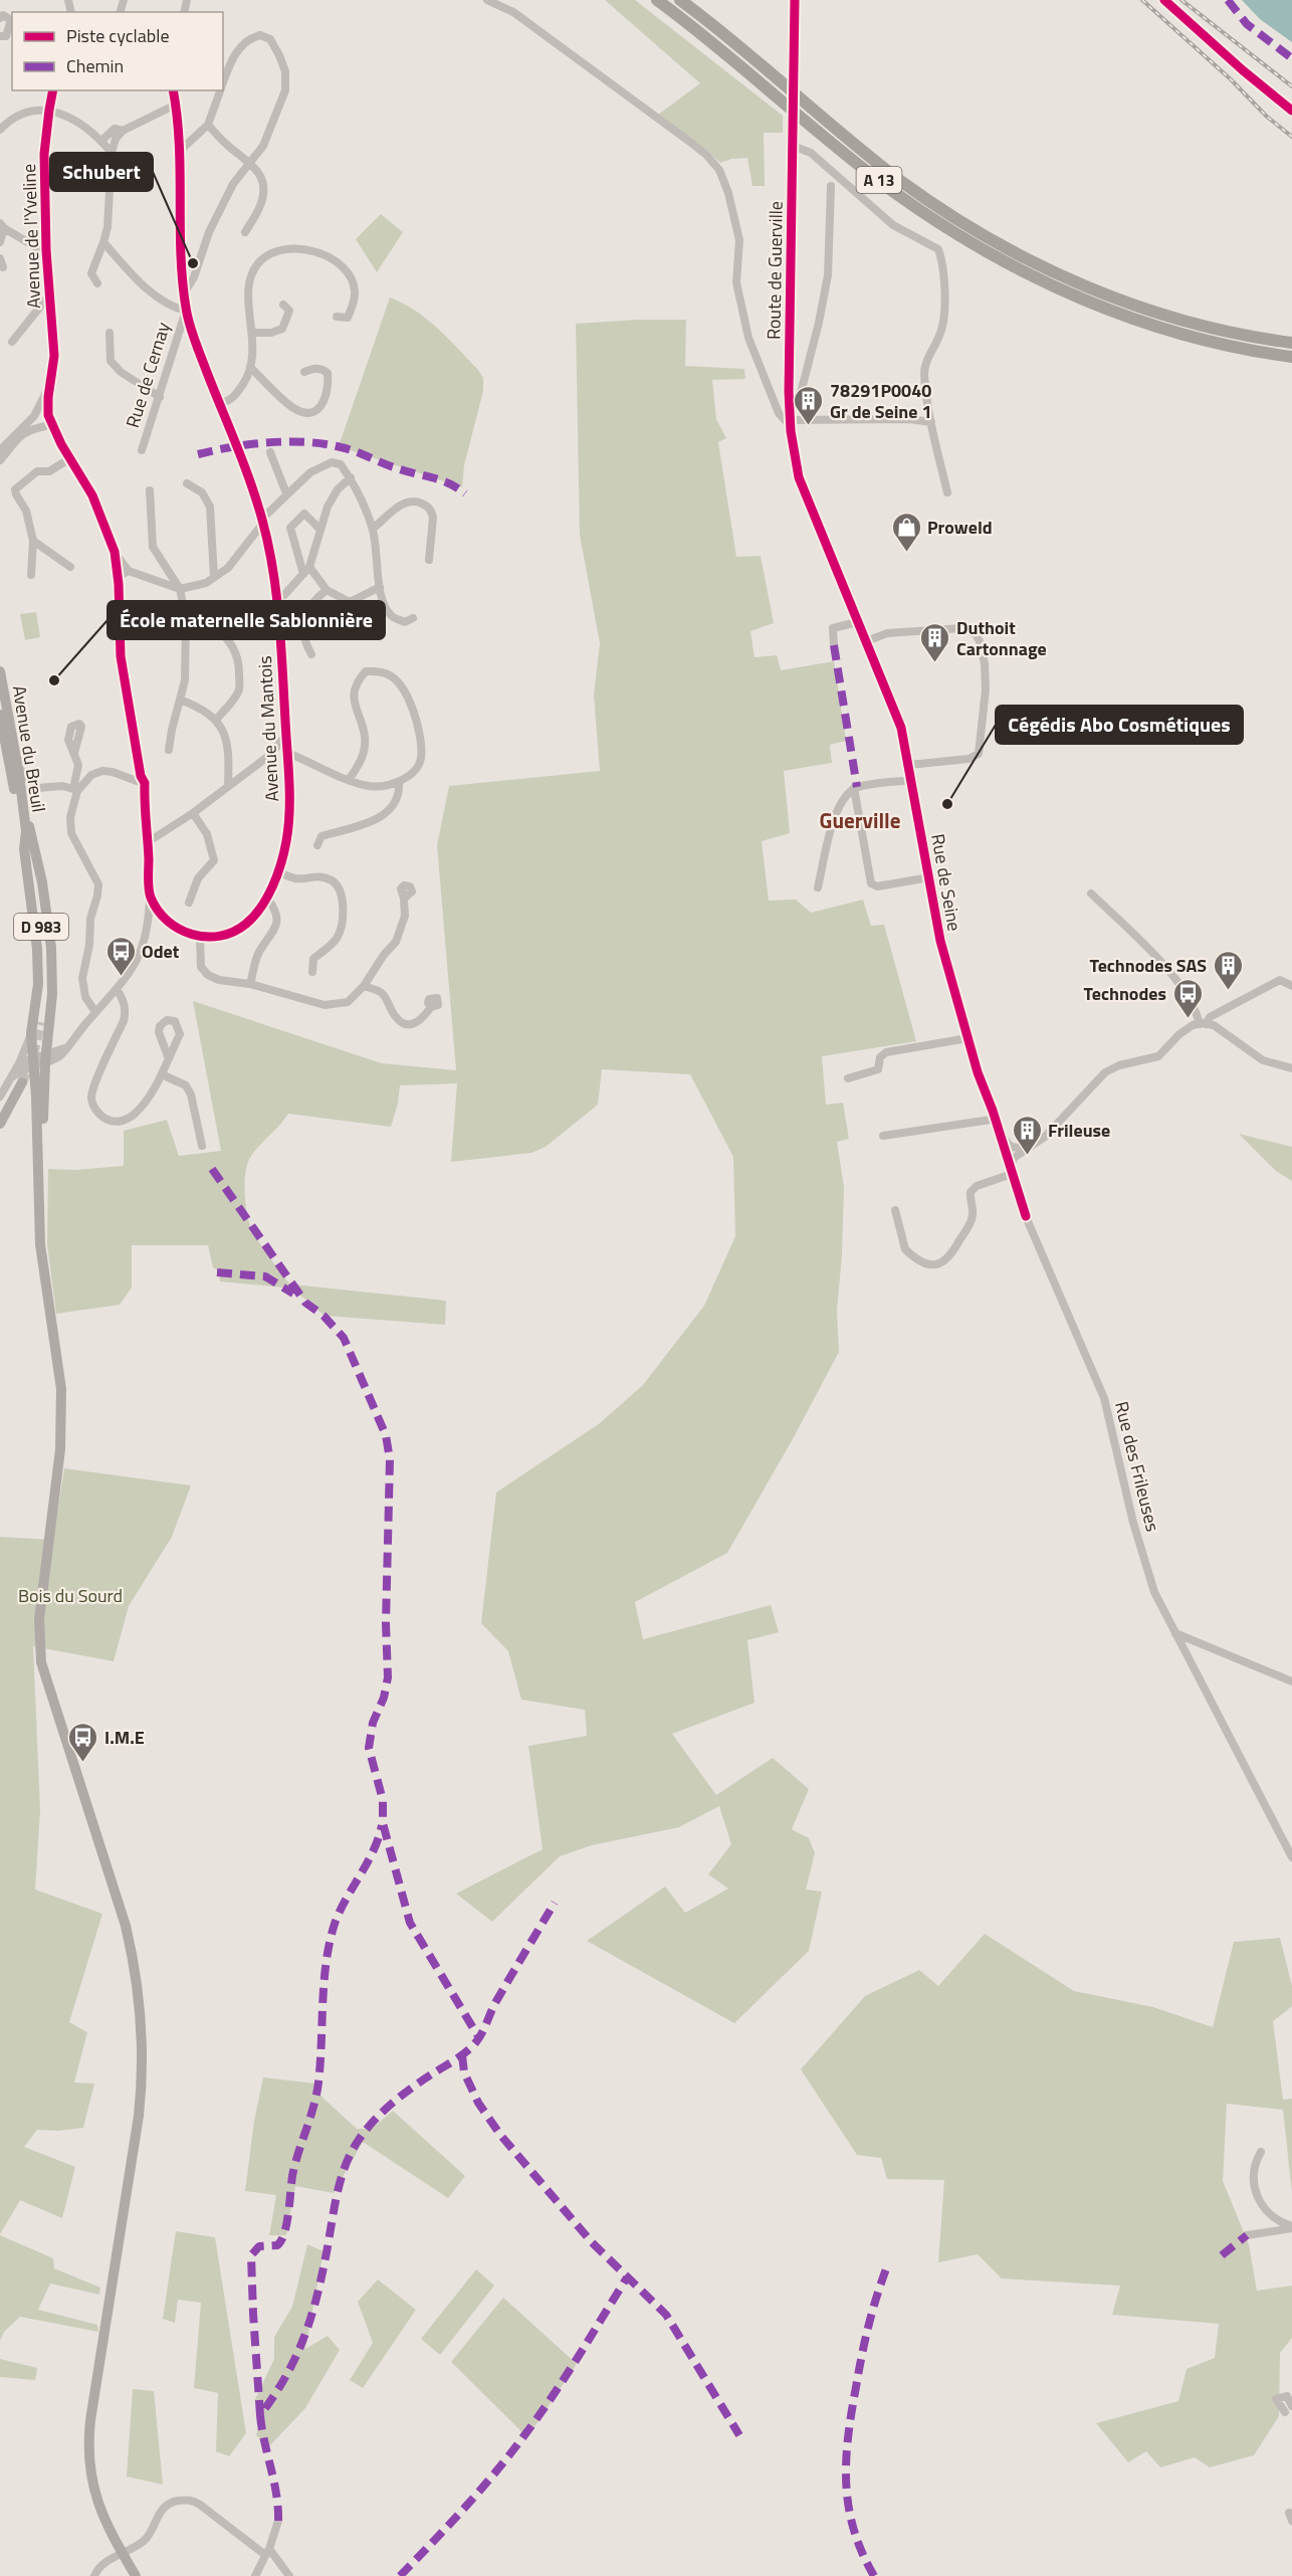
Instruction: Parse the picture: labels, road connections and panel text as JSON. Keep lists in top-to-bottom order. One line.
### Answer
{"streets":{"highway":["A 13"],"main road":["Avenue du Breuil","D 983"],"street":["Avenue de l'Yveline","Route de Guerville","Rue de Cernay","Avenue du Mantois","Rue de Seine","Rue des Frileuses"]},"crossings":[["Route de Guerville","Rue de Seine"],["Rue de Cernay","Avenue du Mantois"]],"districts":["Guerville"],"parks":["Bois du Sourd"],"places":{"other":["Schubert","École maternelle Sablonnière","Cégédis Abo Cosmétiques"],"building":["78291P0040 Gr de Seine 1","Duthoit Cartonnage","Technodes SAS","Frileuse"],"shop":["Proweld"],"bus stop":["Odet","Technodes","I.M.E"]},"legend":["Piste cyclable","Chemin"]}
